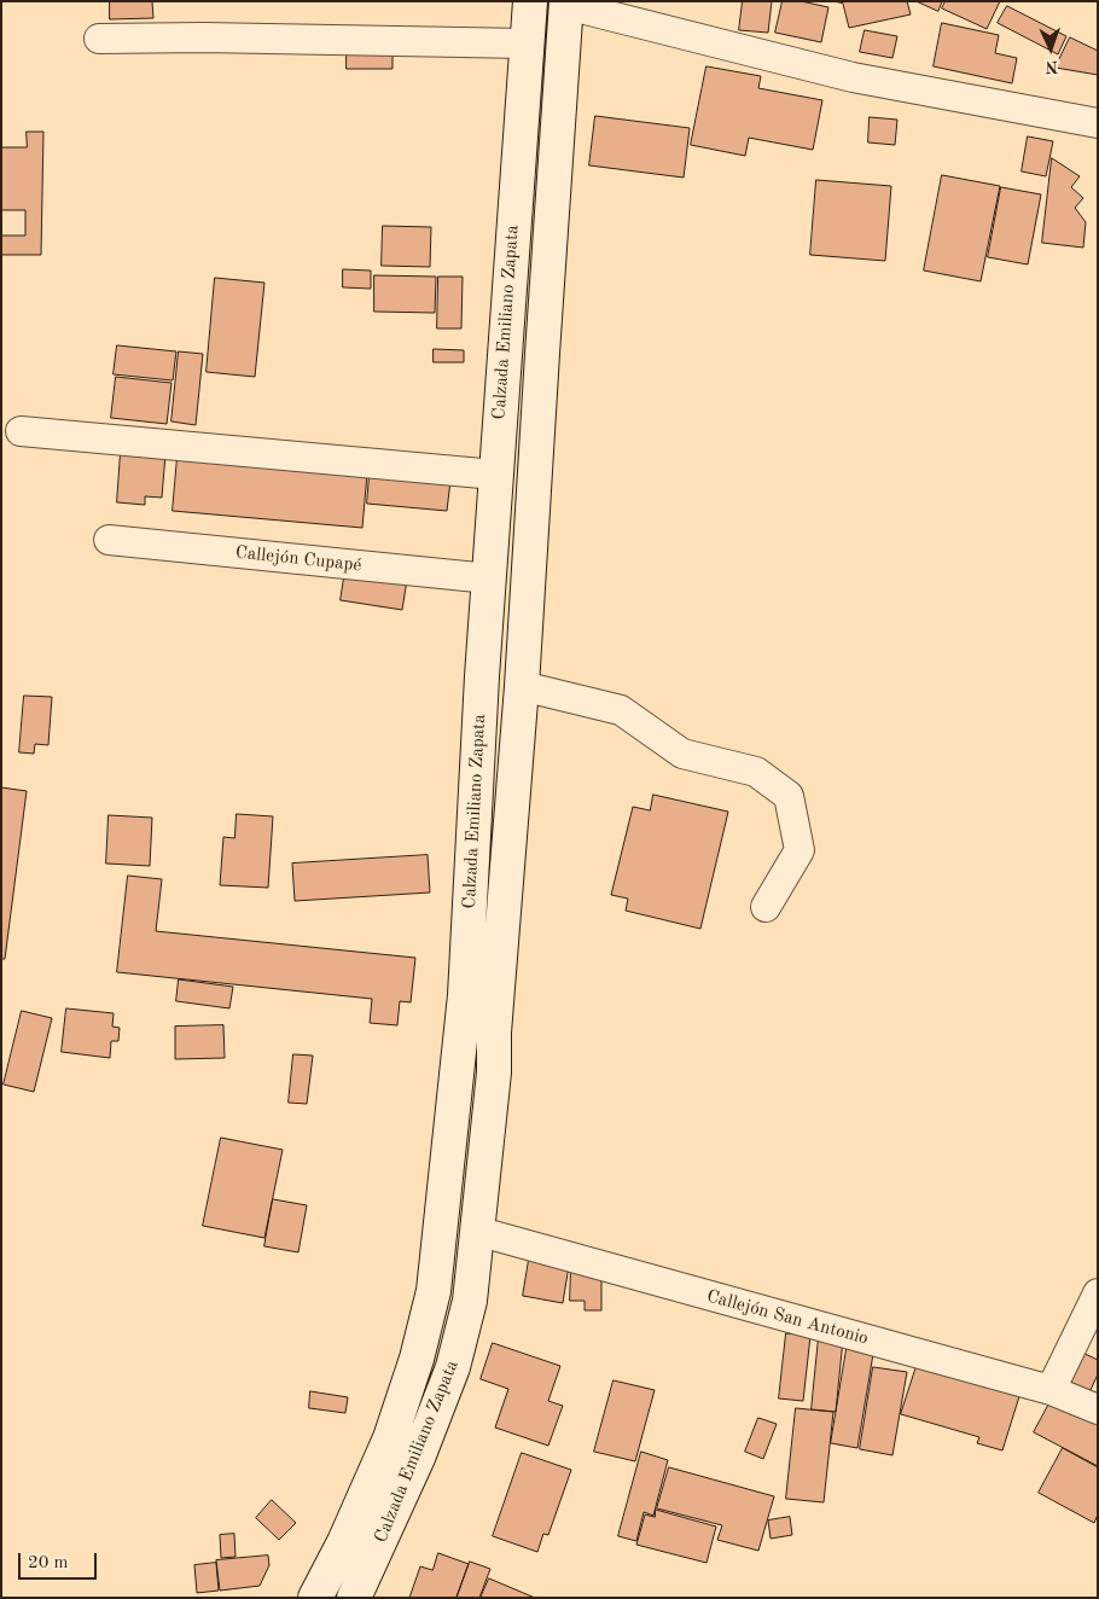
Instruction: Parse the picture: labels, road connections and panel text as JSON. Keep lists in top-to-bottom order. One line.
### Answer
{"streets":{"main road":["Calzada Emiliano Zapata"],"street":["Callejón Cupapé","Callejón San Antonio"]},"crossings":[["Calzada Emiliano Zapata","Callejón Cupapé"],["Calzada Emiliano Zapata","Callejón San Antonio"]],"scale_bar":"20 m","north":"bottom"}
